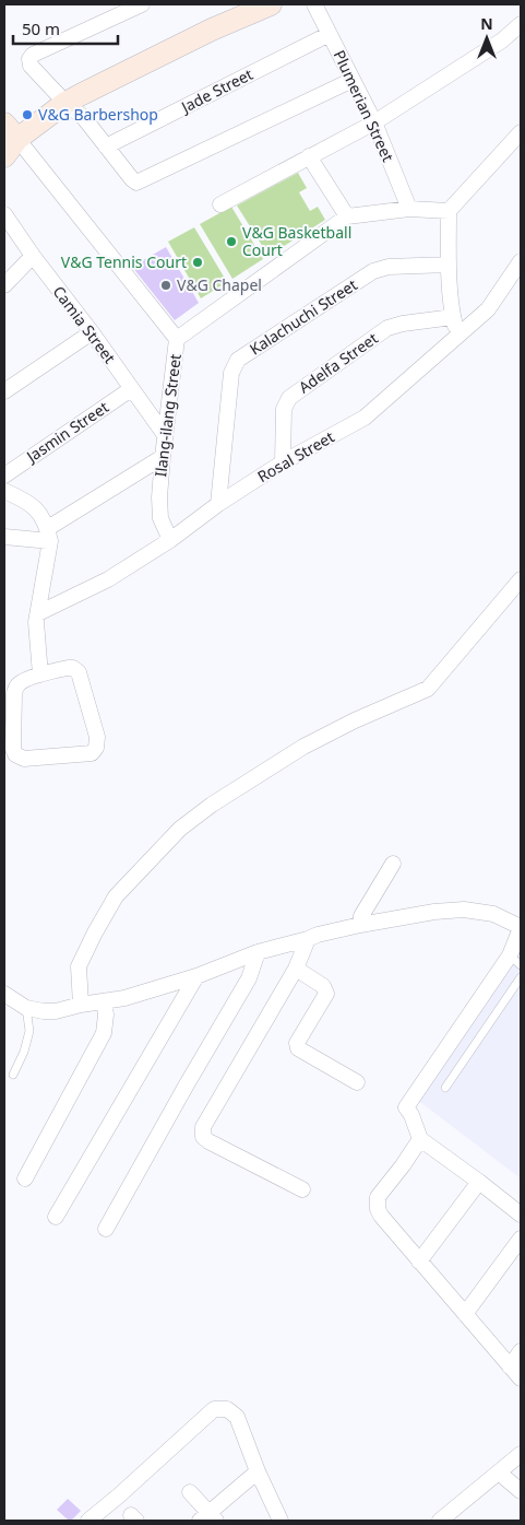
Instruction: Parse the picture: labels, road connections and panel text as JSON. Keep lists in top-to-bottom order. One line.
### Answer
{"streets":{"street":["Jade Street","Plumerian Street","Kalachuchi Street","Camia Street","Adelfa Street","Ilang-ilang Street","Jasmin Street","Rosal Street"]},"crossings":[["Jade Street","Plumerian Street"],["Plumerian Street","Ilang-ilang Street"],["Kalachuchi Street","Rosal Street"],["Camia Street","Ilang-ilang Street"],["Camia Street","Jasmin Street"],["Adelfa Street","Rosal Street"],["Ilang-ilang Street","Rosal Street"]],"places":["V&G Barbershop","V&G Basketball Court","V&G Tennis Court","V&G Chapel"],"scale_bar":"50 m","north":"top"}
